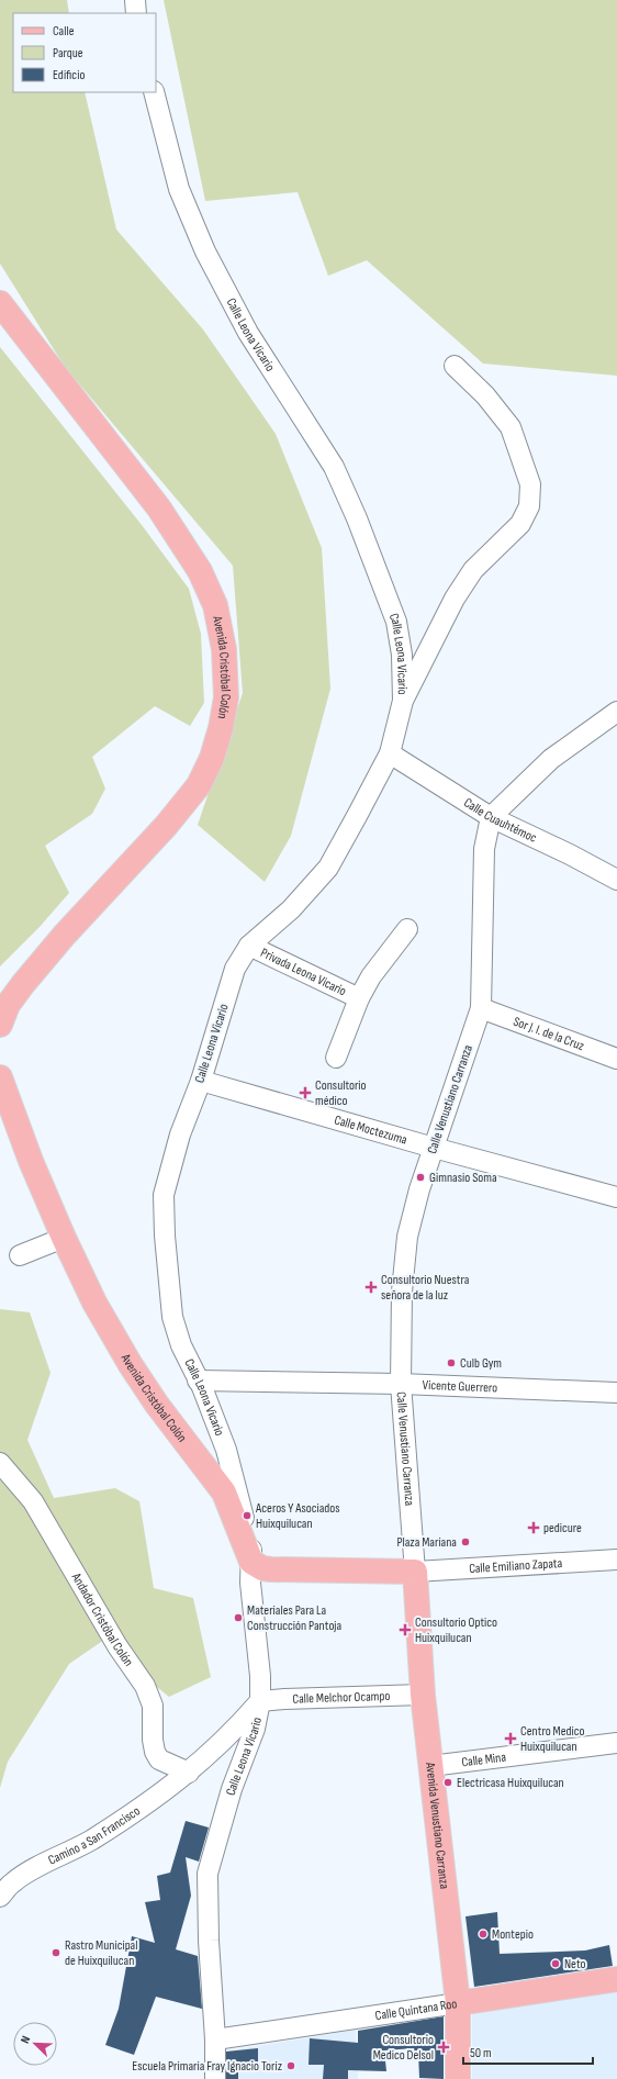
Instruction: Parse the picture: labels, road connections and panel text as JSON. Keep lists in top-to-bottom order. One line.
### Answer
{"streets":{"main road":["Avenida Cristóbal Colón","Avenida Venustiano Carranza","Calle Quintana Roo"],"street":["Calle Leona Vicario","Calle Cuauhtémoc","Privada Leona Vicario","Sor J. I. de la Cruz","Calle Venustiano Carranza","Calle Moctezuma","Vicente Guerrero","Calle Emiliano Zapata","Andador Cristóbal Colón","Calle Melchor Ocampo","Calle Mina","Camino a San Francisco"]},"crossings":[["Calle Leona Vicario","Avenida Cristóbal Colón"],["Calle Leona Vicario","Calle Cuauhtémoc"],["Calle Leona Vicario","Privada Leona Vicario"],["Calle Leona Vicario","Calle Moctezuma"],["Calle Leona Vicario","Vicente Guerrero"],["Calle Leona Vicario","Calle Melchor Ocampo"],["Calle Leona Vicario","Calle Quintana Roo"],["Calle Cuauhtémoc","Calle Venustiano Carranza"],["Sor J. I. de la Cruz","Calle Venustiano Carranza"],["Calle Venustiano Carranza","Calle Moctezuma"],["Calle Venustiano Carranza","Vicente Guerrero"],["Calle Venustiano Carranza","Calle Emiliano Zapata"],["Calle Venustiano Carranza","Avenida Venustiano Carranza"],["Calle Emiliano Zapata","Avenida Venustiano Carranza"],["Andador Cristóbal Colón","Camino a San Francisco"],["Calle Melchor Ocampo","Avenida Venustiano Carranza"],["Calle Mina","Avenida Venustiano Carranza"],["Avenida Venustiano Carranza","Calle Quintana Roo"]],"places":{"health":["Consultorio médico","Consultorio Nuestra señora de la luz","pedicure","Consultorio Optico Huixquilucan","Centro Medico Huixquilucan","Consultorio Medico Delsol"],"other":["Gimnasio Soma","Culb Gym","Aceros Y Asociados Huixquilucan","Plaza Mariana","Materiales Para La Construcción Pantoja","Electricasa Huixquilucan","Montepio","Rastro Municipal de Huixquilucan","Neto","Escuela Primaria Fray Ignacio Toriz"]},"legend":["Calle","Parque","Edificio"],"scale_bar":"50 m","north":"top left"}
